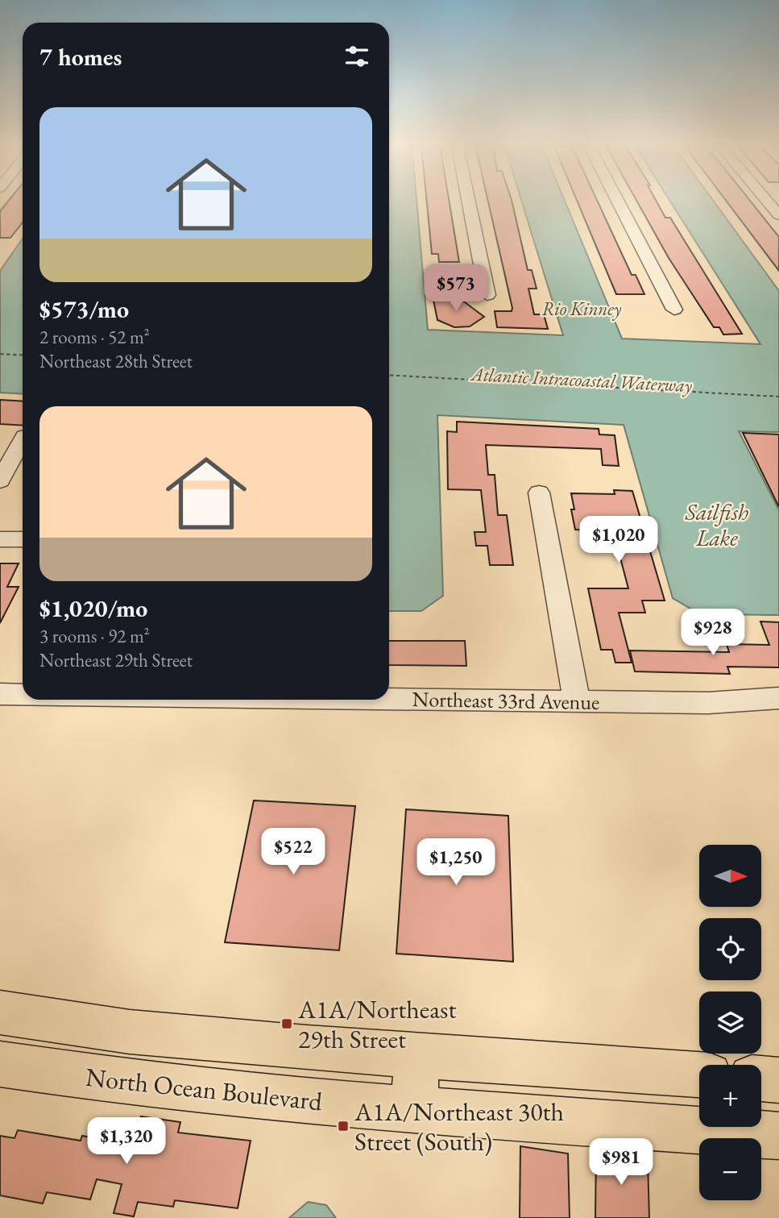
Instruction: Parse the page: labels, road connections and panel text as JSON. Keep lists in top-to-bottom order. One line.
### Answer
{"streets":{"main road":["North Ocean Boulevard"],"street":["Northeast 33rd Avenue"]},"water":["Rio Kinney","Atlantic Intracoastal Waterway","Sailfish Lake"],"places":{"transit":["A1A/Northeast 29th Street","A1A/Northeast 30th Street (South)"]},"north":"right","page":{"heading":"7 homes","list":[{"name":"$573/mo","note":"2 rooms · 52 m² · Northeast 28th Street"},{"name":"$1,020/mo","note":"3 rooms · 92 m² · Northeast 29th Street"}],"price":["$573","$1,020","$928","$522","$1,250","$1,320","$981"],"map_buttons":["+","−"]}}
